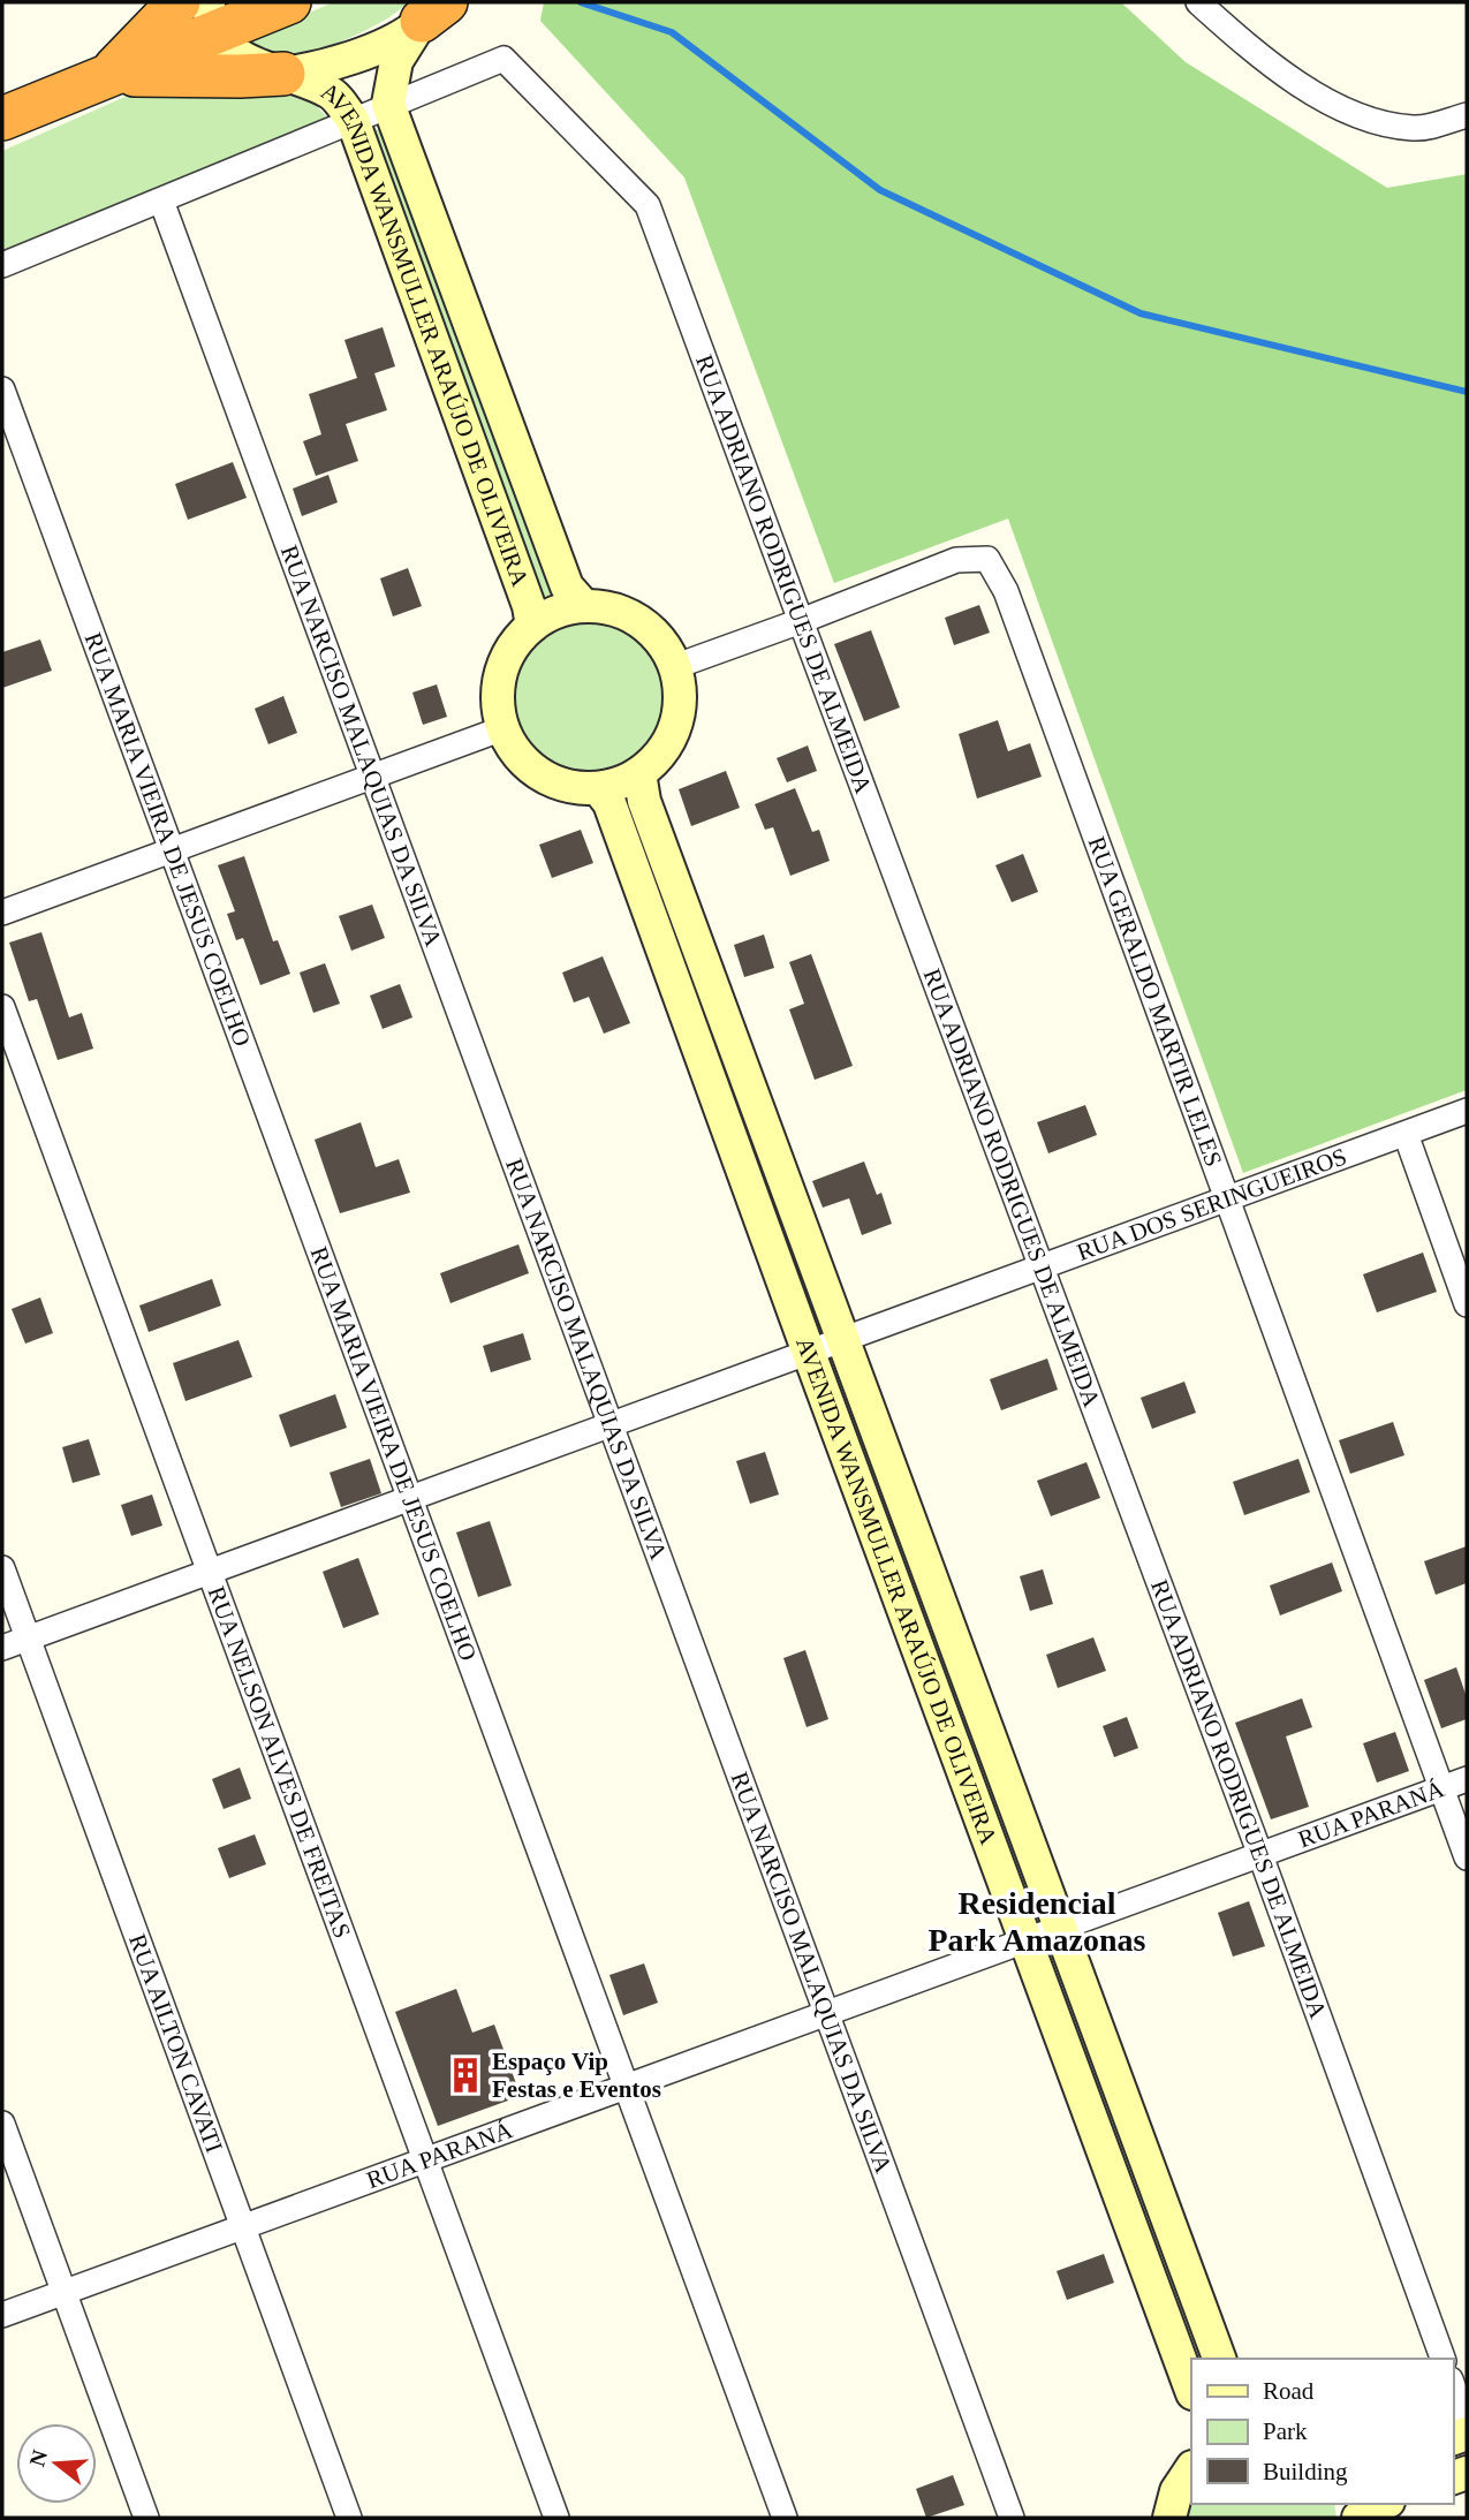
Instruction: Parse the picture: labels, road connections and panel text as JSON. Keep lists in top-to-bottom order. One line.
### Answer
{"streets":{"street":["AVENIDA WANSMULLER ARAÚJO DE OLIVEIRA","RUA ADRIANO RODRIGUES DE ALMEIDA","RUA NARCISO MALAQUIAS DA SILVA","RUA MARIA VIEIRA DE JESUS COELHO","RUA GERALDO MARTIR LELES","RUA DOS SERINGUEIROS","RUA NELSON ALVES DE FREITAS","RUA PARANÁ","RUA AILTON CAVATI"]},"crossings":[["AVENIDA WANSMULLER ARAÚJO DE OLIVEIRA","RUA ADRIANO RODRIGUES DE ALMEIDA"],["AVENIDA WANSMULLER ARAÚJO DE OLIVEIRA","RUA DOS SERINGUEIROS"],["AVENIDA WANSMULLER ARAÚJO DE OLIVEIRA","RUA PARANÁ"],["RUA ADRIANO RODRIGUES DE ALMEIDA","RUA GERALDO MARTIR LELES"],["RUA ADRIANO RODRIGUES DE ALMEIDA","RUA DOS SERINGUEIROS"],["RUA ADRIANO RODRIGUES DE ALMEIDA","RUA PARANÁ"],["RUA NARCISO MALAQUIAS DA SILVA","RUA DOS SERINGUEIROS"],["RUA NARCISO MALAQUIAS DA SILVA","RUA PARANÁ"],["RUA MARIA VIEIRA DE JESUS COELHO","RUA DOS SERINGUEIROS"],["RUA MARIA VIEIRA DE JESUS COELHO","RUA PARANÁ"],["RUA GERALDO MARTIR LELES","RUA DOS SERINGUEIROS"],["RUA GERALDO MARTIR LELES","RUA PARANÁ"],["RUA DOS SERINGUEIROS","RUA NELSON ALVES DE FREITAS"],["RUA DOS SERINGUEIROS","RUA AILTON CAVATI"],["RUA NELSON ALVES DE FREITAS","RUA PARANÁ"],["RUA PARANÁ","RUA AILTON CAVATI"]],"districts":["Residencial Park Amazonas"],"places":{"building":["Espaço Vip Festas e Eventos"]},"legend":["Road","Park","Building"],"north":"left"}
